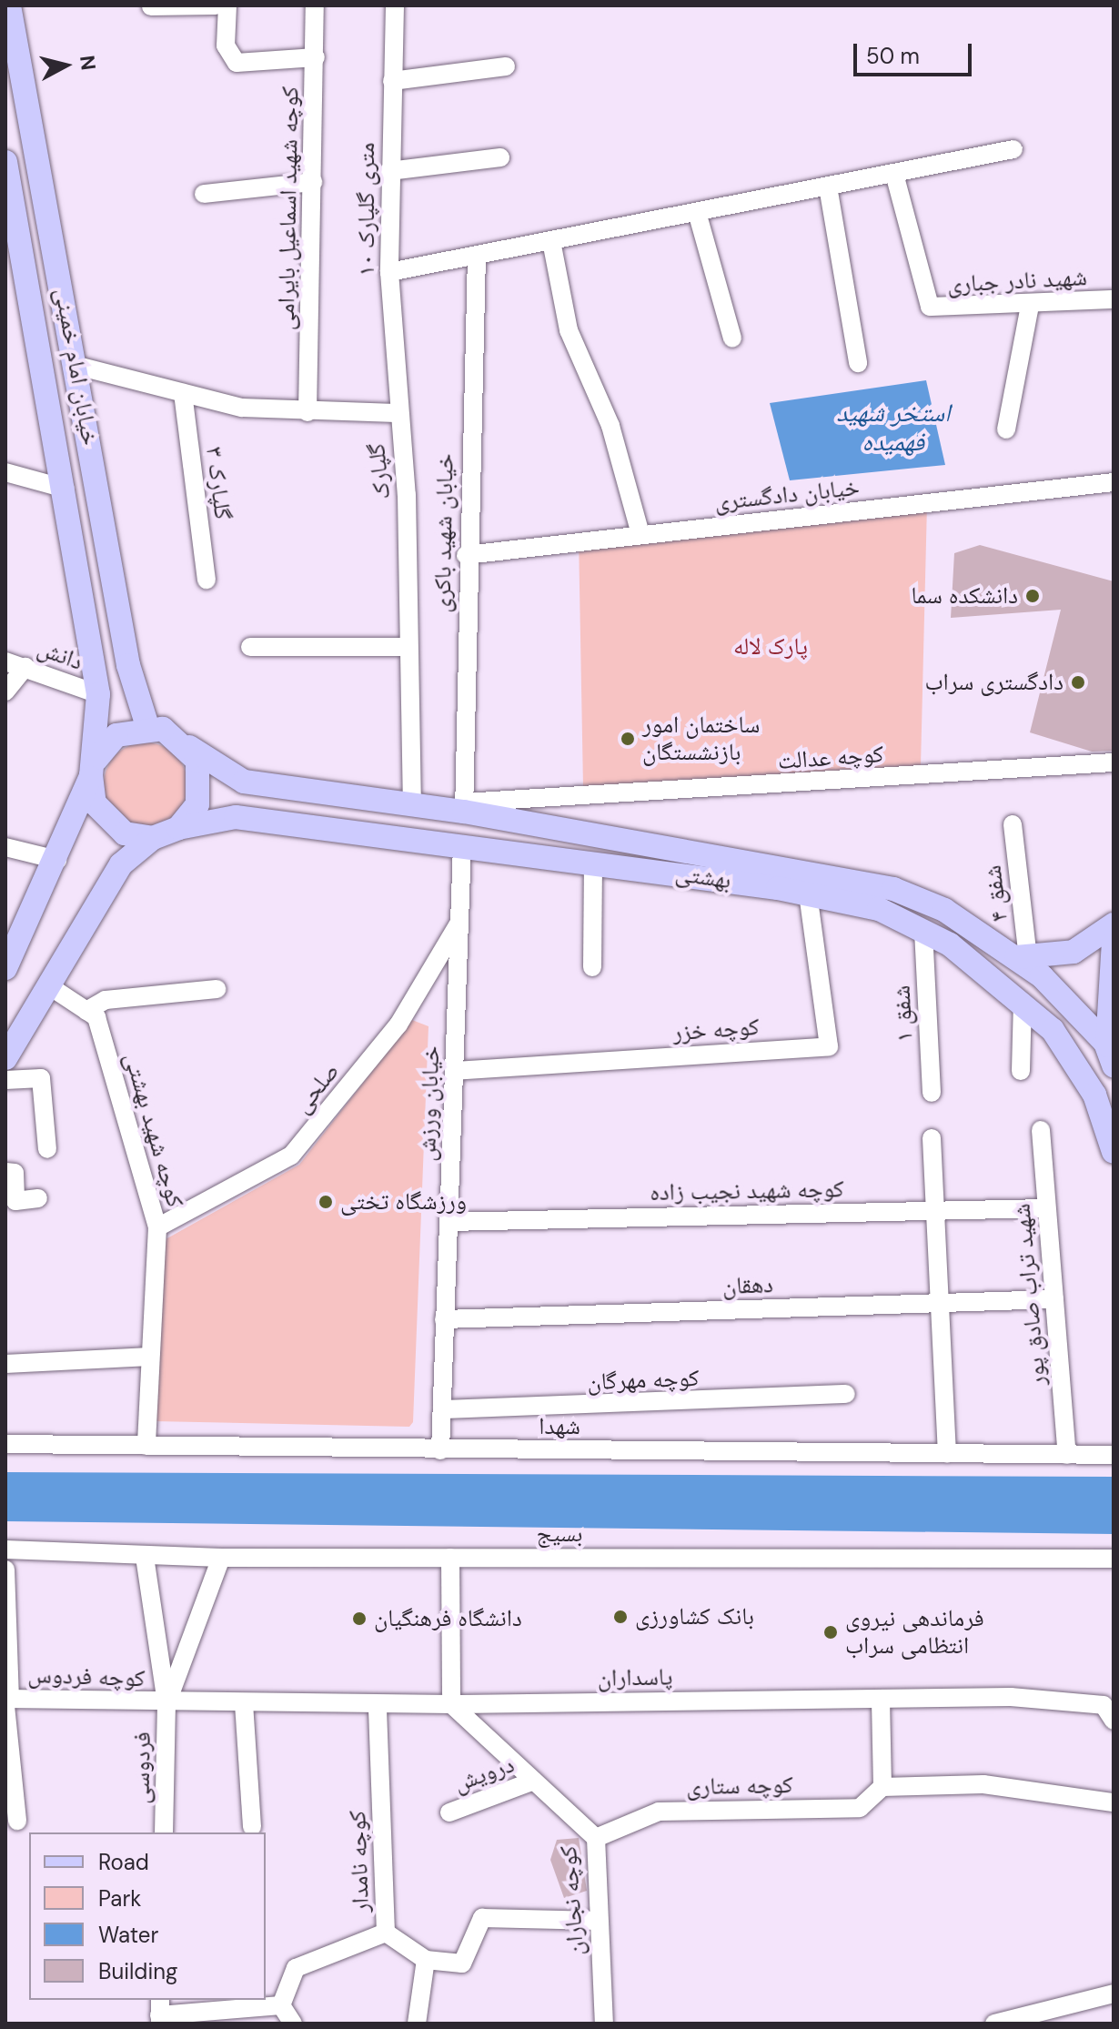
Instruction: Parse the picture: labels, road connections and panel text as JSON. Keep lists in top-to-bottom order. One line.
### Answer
{"streets":{"main road":["خیابان امام خمینی","بهشتی"],"street":["کوچه شهید اسماعیل بایرامی","۱۰ متری گلپارک","شهید نادر جباری","گلپارک","گلپارک ۳","خیابان دادگستری","خیابان شهید باکری","دانش","کوچه عدالت","شفق ۴","شفق ۱","کوچه خزر","صلحی","خیابان ورزش","کوچه شهید بهشتی","کوچه شهید نجیب زاده","دهقان","شهید تراب صادق پور","کوچه مهرگان","شهدا","بسیج","کوچه فردوس","پاسداران","فردوسی","درویش","کوچه ستاری","کوچه نامدار","کوچه نجاران"]},"crossings":[["کوچه شهید اسماعیل بایرامی","گلپارک"],["۱۰ متری گلپارک","گلپارک"],["خیابان امام خمینی","گلپارک"],["خیابان امام خمینی","دانش"],["خیابان امام خمینی","بهشتی"],["گلپارک","گلپارک ۳"],["گلپارک","بهشتی"],["خیابان دادگستری","خیابان شهید باکری"],["خیابان شهید باکری","کوچه عدالت"],["خیابان شهید باکری","بهشتی"],["کوچه عدالت","بهشتی"],["بهشتی","شفق ۴"],["بهشتی","شفق ۱"],["بهشتی","کوچه خزر"],["بهشتی","خیابان ورزش"],["کوچه خزر","خیابان ورزش"],["صلحی","خیابان ورزش"],["صلحی","کوچه شهید بهشتی"],["خیابان ورزش","کوچه شهید نجیب زاده"],["خیابان ورزش","دهقان"],["خیابان ورزش","کوچه مهرگان"],["خیابان ورزش","شهدا"],["کوچه شهید بهشتی","شهدا"],["کوچه شهید نجیب زاده","شهید تراب صادق پور"],["دهقان","شهید تراب صادق پور"],["شهید تراب صادق پور","شهدا"],["کوچه فردوس","پاسداران"],["کوچه فردوس","فردوسی"],["پاسداران","فردوسی"],["پاسداران","کوچه نامدار"],["پاسداران","کوچه نجاران"],["درویش","کوچه نجاران"],["کوچه ستاری","کوچه نجاران"]],"water":["استخر شهید فهمیده"],"parks":["پارک لاله"],"places":["دانشکده سما","دادگستری سراب","ساختمان امور بازنشستگان","ورزشگاه تختی","بانک کشاورزی","دانشگاه فرهنگیان","فرماندهی نیروی انتظامی سراب"],"legend":["Road","Park","Water","Building"],"scale_bar":"50 m","north":"right"}
